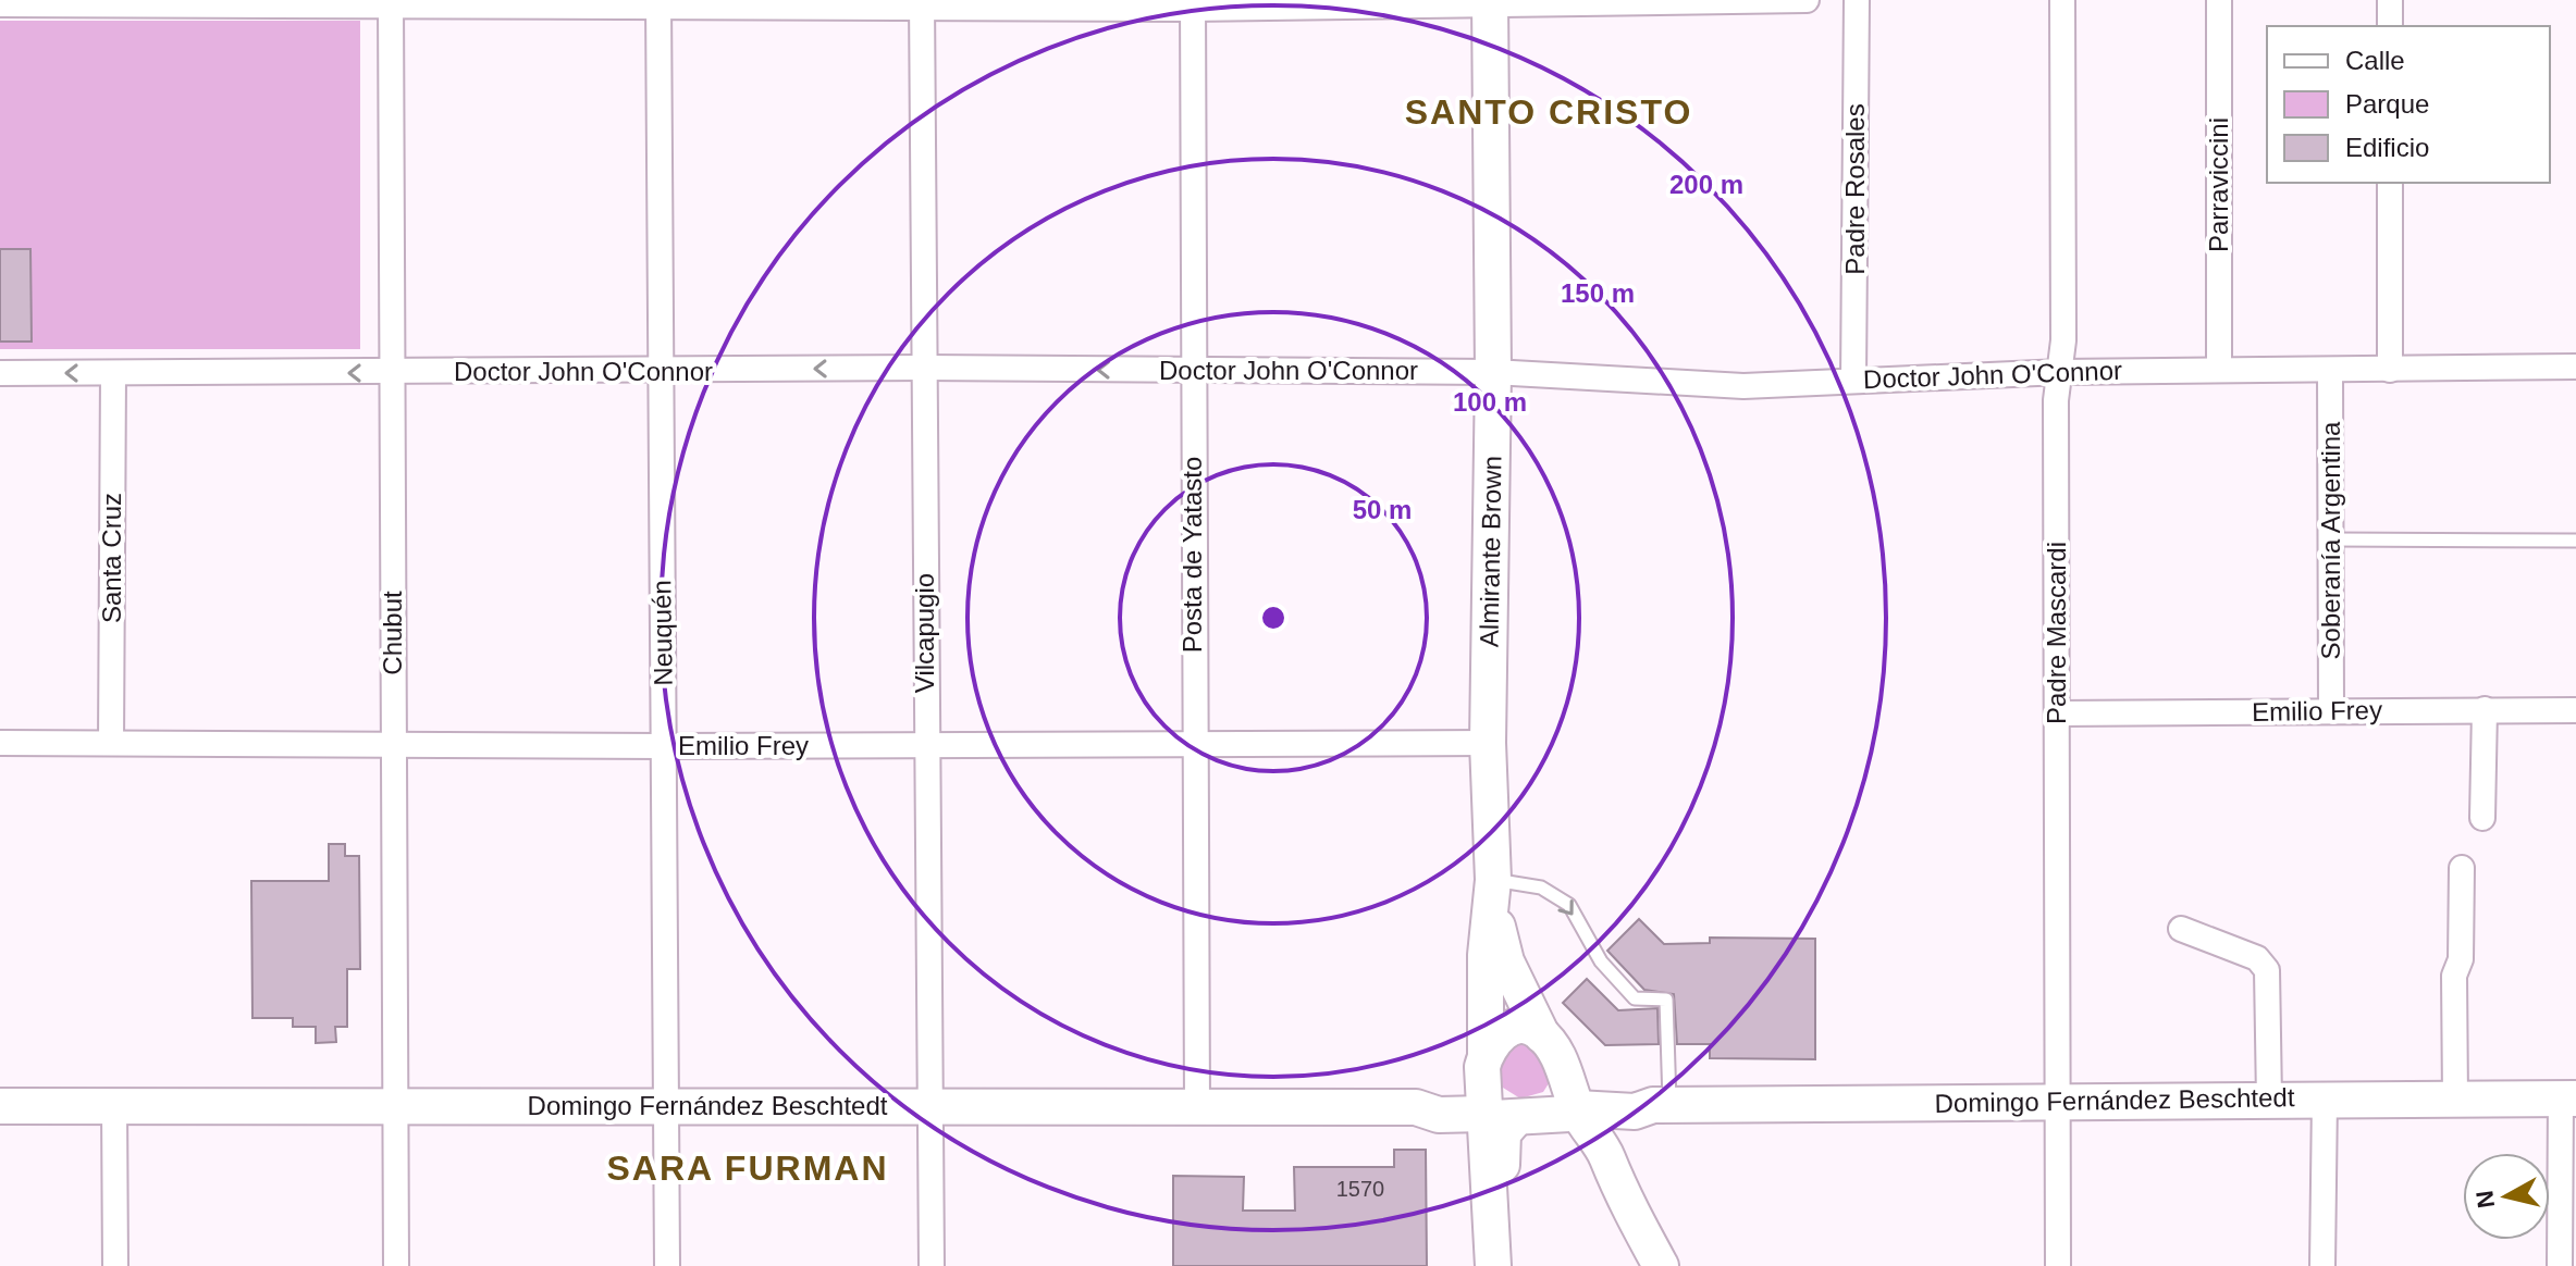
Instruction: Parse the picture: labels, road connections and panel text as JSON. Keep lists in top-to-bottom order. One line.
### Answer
{"streets":{"street":["Parraviccini","Padre Rosales","Doctor John O'Connor","Soberanía Argentina","Almirante Brown","Posta de Yatasto","Santa Cruz","Chubut","Neuquén","Vilcapugio","Padre Mascardi","Emilio Frey","Domingo Fernández Beschtedt"]},"crossings":[["Parraviccini","Doctor John O'Connor"],["Padre Rosales","Doctor John O'Connor"],["Doctor John O'Connor","Soberanía Argentina"],["Doctor John O'Connor","Almirante Brown"],["Doctor John O'Connor","Posta de Yatasto"],["Doctor John O'Connor","Santa Cruz"],["Doctor John O'Connor","Chubut"],["Doctor John O'Connor","Neuquén"],["Doctor John O'Connor","Vilcapugio"],["Doctor John O'Connor","Padre Mascardi"],["Soberanía Argentina","Emilio Frey"],["Almirante Brown","Emilio Frey"],["Almirante Brown","Domingo Fernández Beschtedt"],["Posta de Yatasto","Emilio Frey"],["Posta de Yatasto","Domingo Fernández Beschtedt"],["Santa Cruz","Emilio Frey"],["Chubut","Emilio Frey"],["Chubut","Domingo Fernández Beschtedt"],["Neuquén","Emilio Frey"],["Neuquén","Domingo Fernández Beschtedt"],["Vilcapugio","Emilio Frey"],["Vilcapugio","Domingo Fernández Beschtedt"],["Padre Mascardi","Emilio Frey"],["Padre Mascardi","Domingo Fernández Beschtedt"]],"one_way":["Doctor John O'Connor"],"districts":["SANTO CRISTO","SARA FURMAN"],"house_numbers":["1570"],"legend":["Calle","Parque","Edificio"],"north":"left","rings":["200 m","150 m","100 m","50 m"]}
